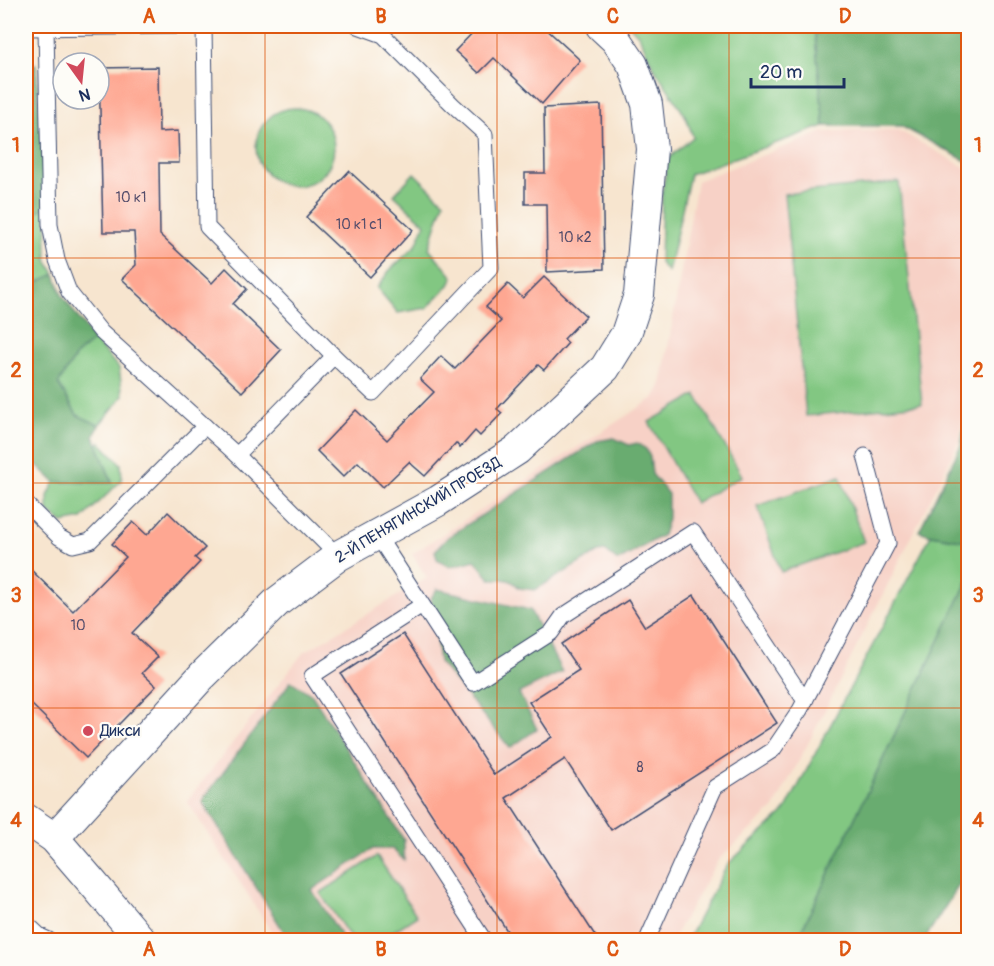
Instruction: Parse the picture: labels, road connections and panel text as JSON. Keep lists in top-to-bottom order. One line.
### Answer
{"streets":{"street":["2-Й ПЕНЯГИНСКИЙ ПРОЕЗД"]},"places":["Дикси"],"house_numbers":["10 к1","10 к1 с1","10 к2","10","8"],"scale_bar":"20 m","north":"bottom","grid":{"columns":["A","B","C","D"],"rows":["1","2","3","4"]}}
